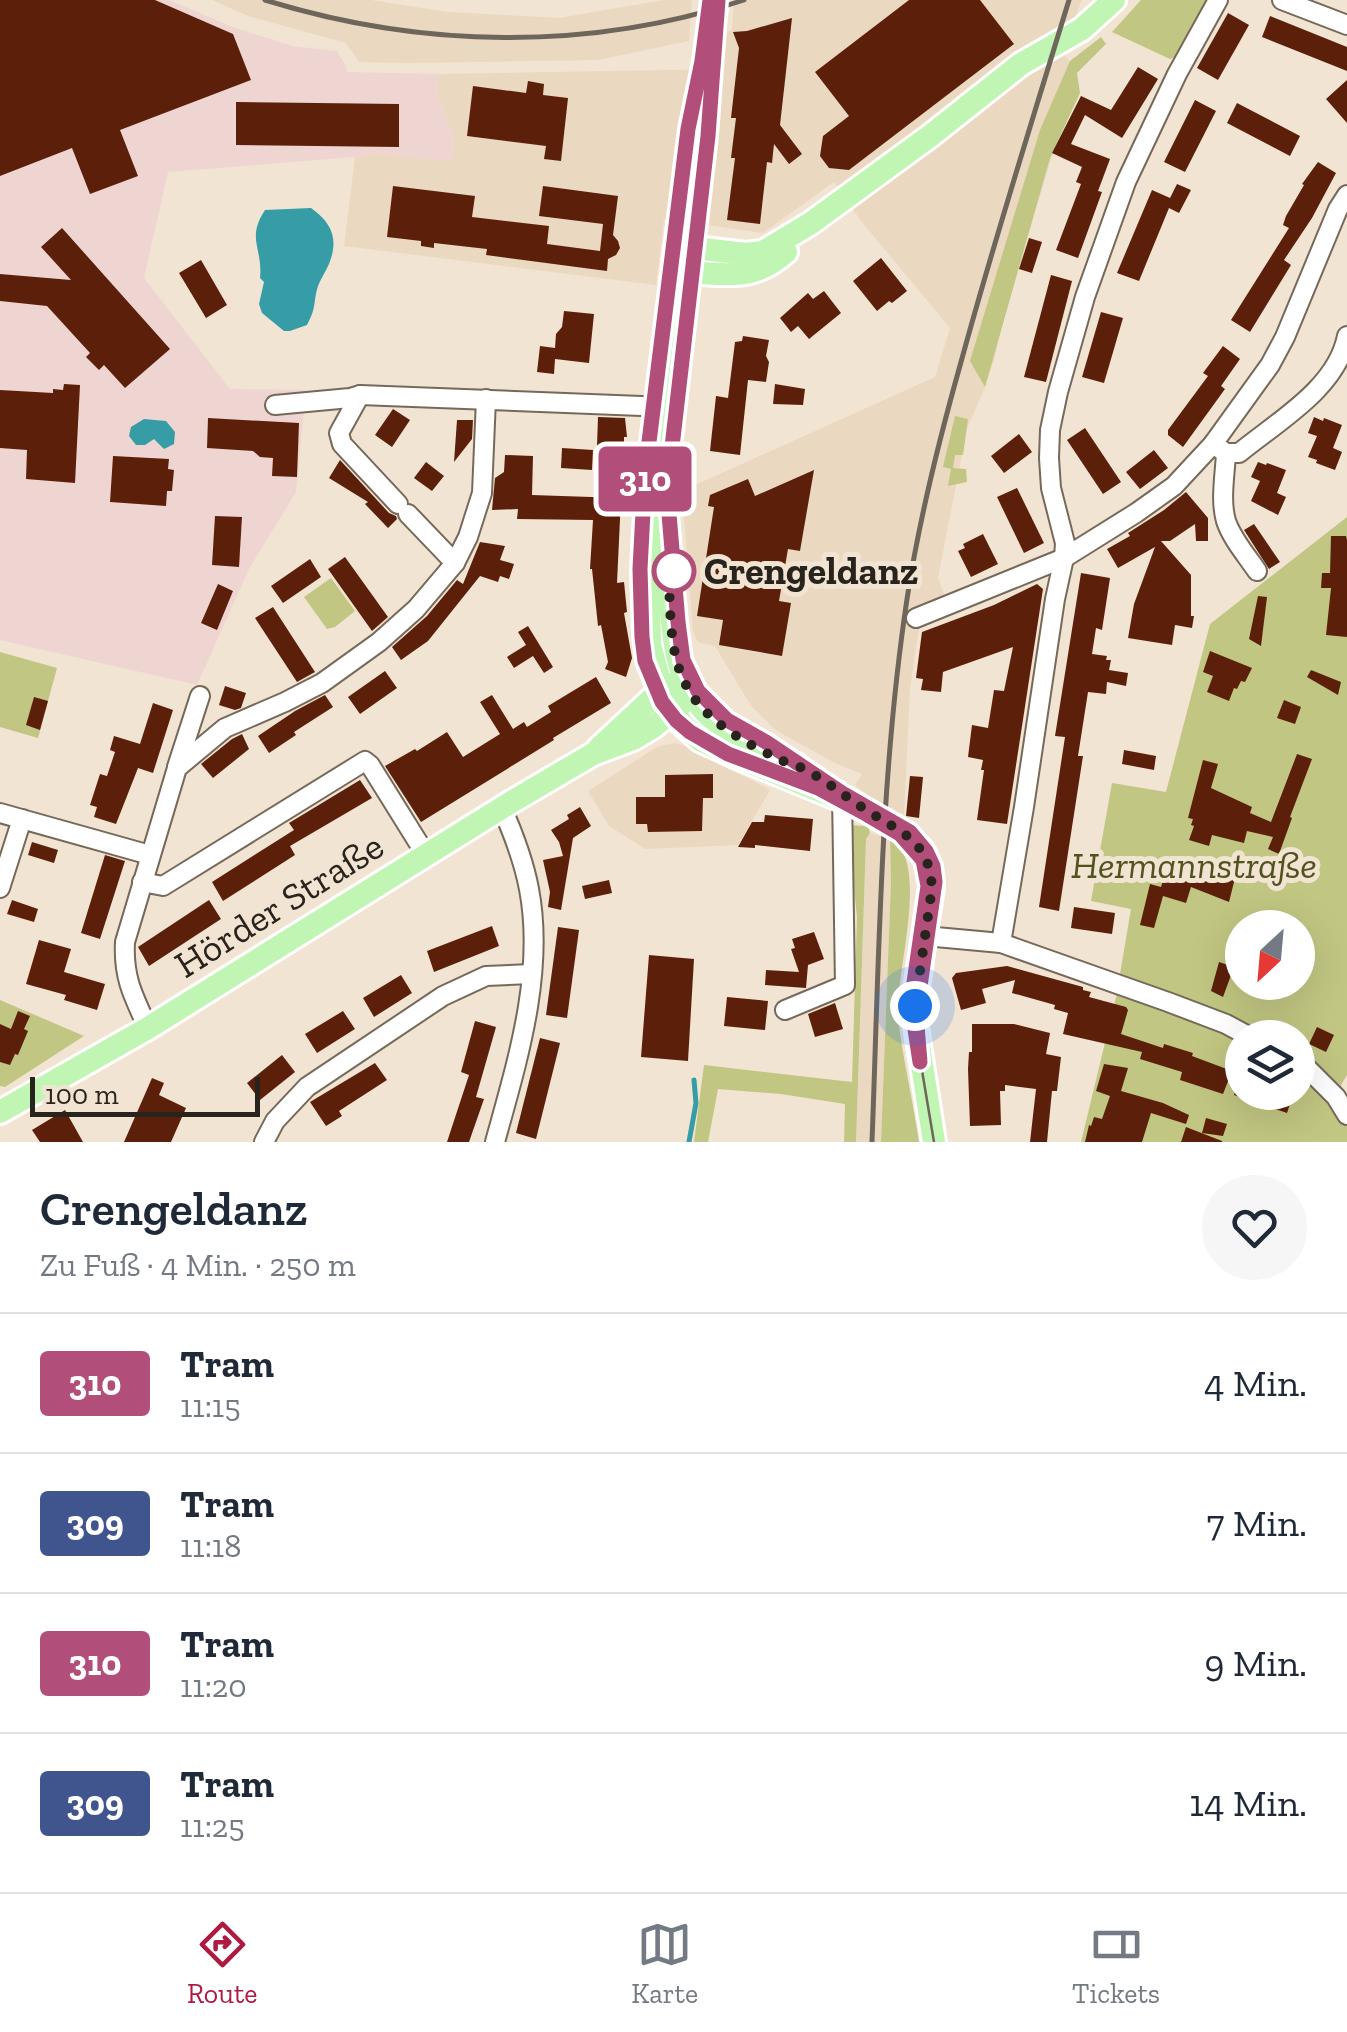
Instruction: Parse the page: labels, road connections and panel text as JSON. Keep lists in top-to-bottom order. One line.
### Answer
{"streets":{"main road":["Hörder Straße"]},"parks":["Hermannstraße"],"places":["Crengeldanz"],"lines":["tram line 310"],"scale_bar":"100 m","north":"bottom left","page":{"on_map":"310","scale":"100 m","heading":["Crengeldanz","Zu Fuß · 4 Min. · 250 m"],"list":[{"mark":"310","name":"Tram","note":"11:15","value":"4 Min."},{"mark":"309","name":"Tram","note":"11:18","value":"7 Min."},{"mark":"310","name":"Tram","note":"11:20","value":"9 Min."},{"mark":"309","name":"Tram","note":"11:25","value":"14 Min."}],"tabs":["Route","Karte","Tickets"]}}
